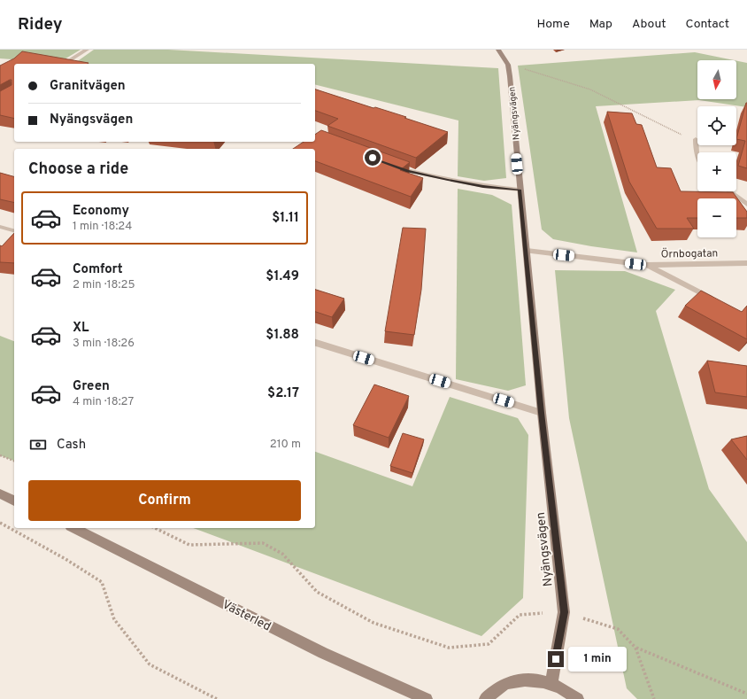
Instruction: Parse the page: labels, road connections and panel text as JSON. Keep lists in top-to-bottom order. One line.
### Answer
{"streets":{"street":["Nyängsvägen","Örnbogatan","Västerled"]},"crossings":[["Nyängsvägen","Örnbogatan"]],"north":"bottom","page":{"header":"Ridey","nav":["Home","Map","About","Contact"],"map_buttons":["+","−"],"banner":["Granitvägen","Nyängsvägen"],"heading":"Choose a ride","list":[{"name":"Economy","note":"1 min · 18:24","value":"$1.11"},{"name":"Comfort","note":"2 min · 18:25","value":"$1.49"},{"name":"XL","note":"3 min · 18:26","value":"$1.88"},{"name":"Green","note":"4 min · 18:27","value":"$2.17"}],"pay":["Cash","210 m"],"buttons":"Confirm","bubble":"1 min"}}
